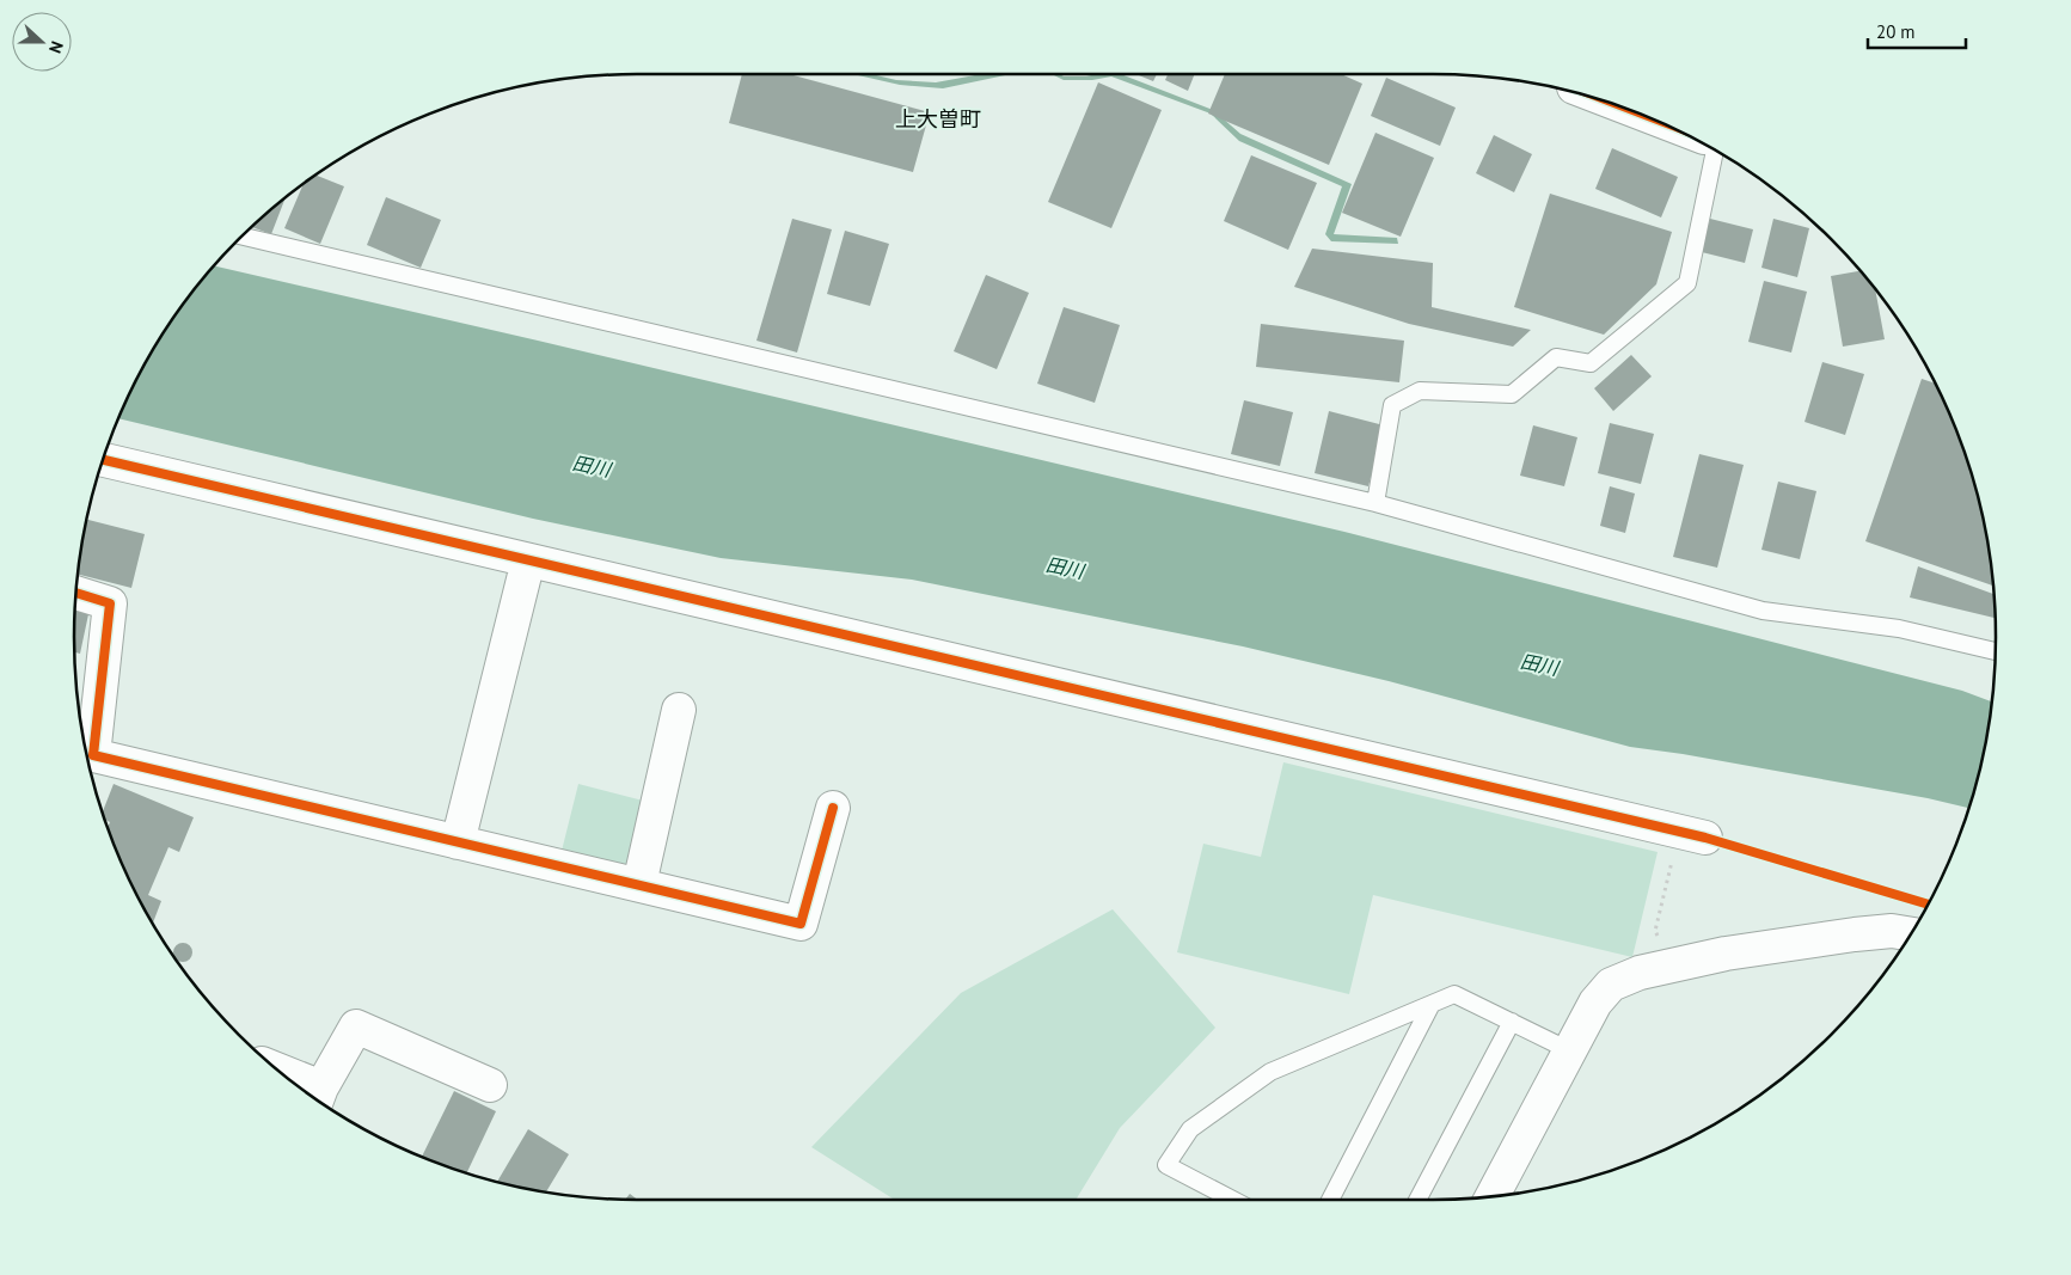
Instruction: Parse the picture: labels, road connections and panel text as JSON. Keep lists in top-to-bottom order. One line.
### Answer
{"districts":["上大曽町"],"water":["田川"],"scale_bar":"20 m","north":"right"}
